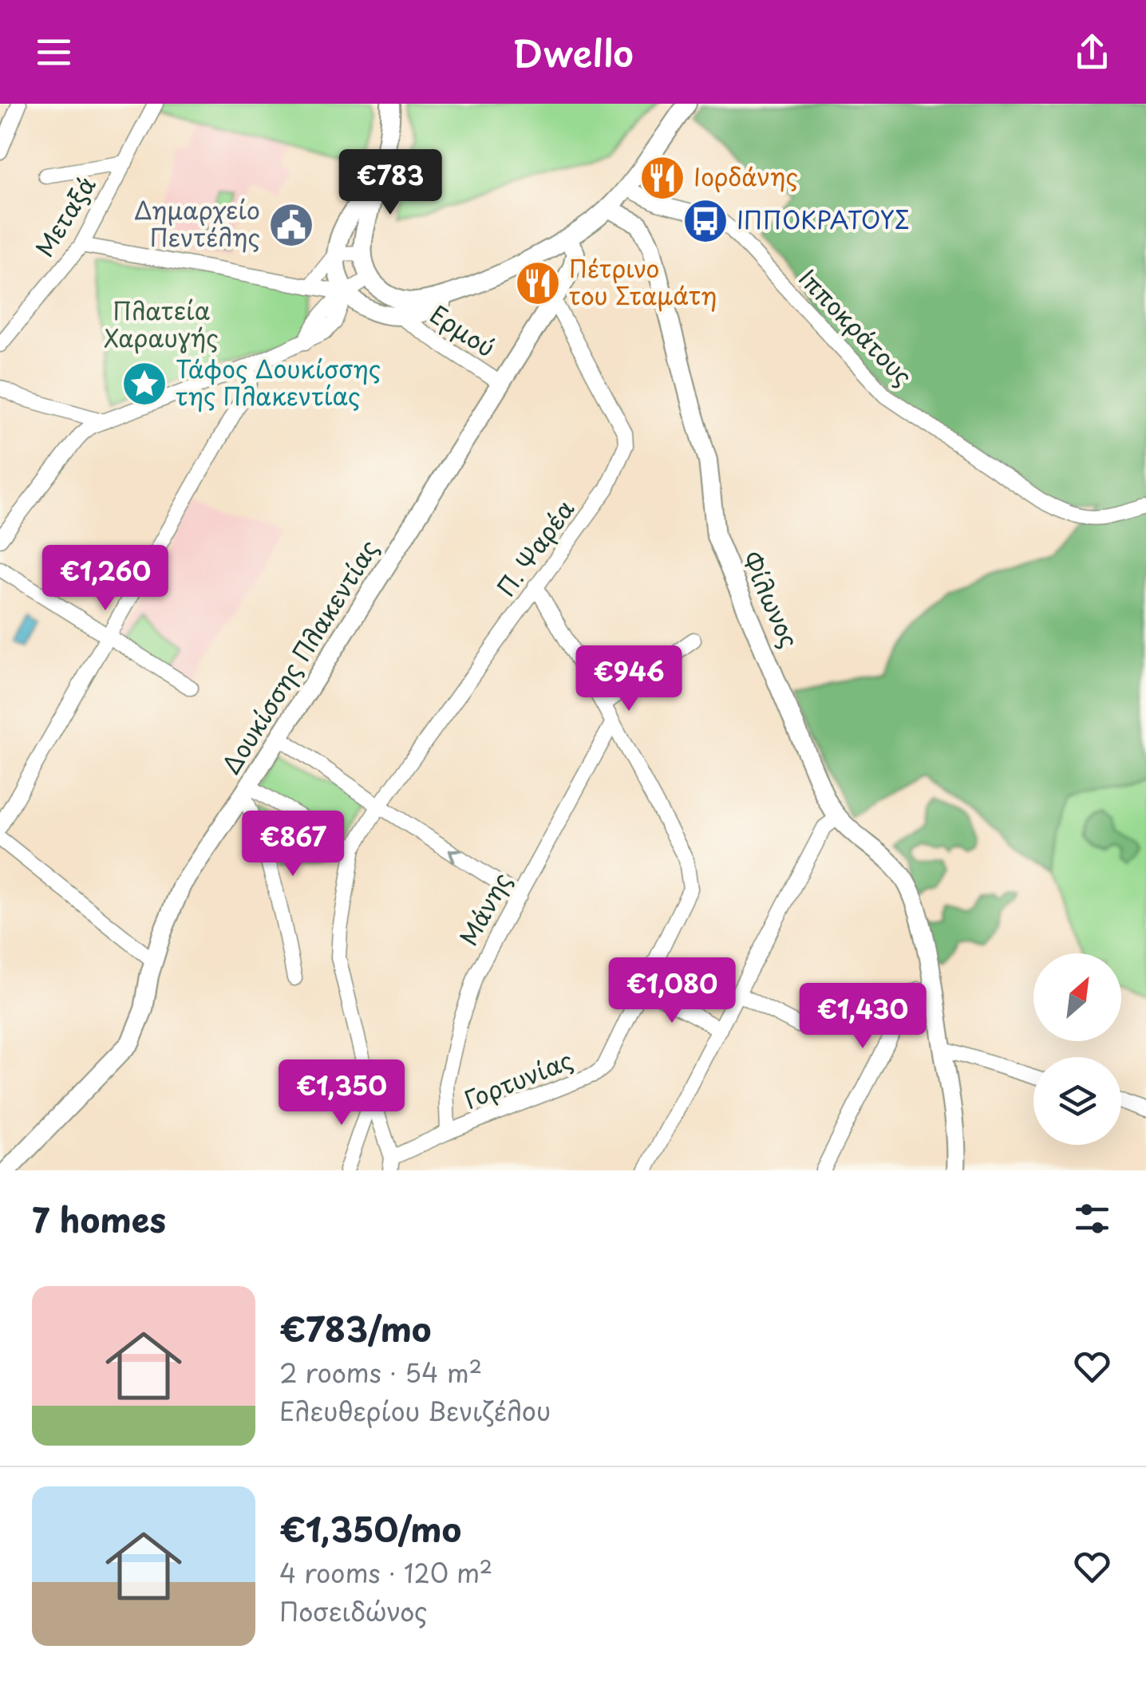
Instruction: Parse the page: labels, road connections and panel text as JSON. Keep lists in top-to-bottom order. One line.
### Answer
{"streets":{"main road":["Φίλωνος","Δουκίσσης Πλακεντίας"],"street":["Μεταξά","Ιπποκράτους","Ερμού","Π. Ψαρέα","Μάνης","Γορτυνίας"]},"crossings":[["Ερμού","Δουκίσσης Πλακεντίας"],["Π. Ψαρέα","Δουκίσσης Πλακεντίας"],["Π. Ψαρέα","Γορτυνίας"],["Μάνης","Γορτυνίας"]],"parks":["Πλατεία Χαραυγής"],"places":{"restaurant":["Ιορδάνης","Πέτρινο του Σταμάτη"],"bus stop":["ΙΠΠΟΚΡΑΤΟΥΣ"],"public building":["Δημαρχείο Πεντέλης"],"place":["Τάφος Δουκίσσης της Πλακεντίας"]},"north":"top right","page":{"header":"Dwello","price":["€783","€1,260","€946","€867","€1,080","€1,430","€1,350"],"heading":"7 homes","list":[{"name":"€783/mo","note":"2 rooms · 54 m² · Ελευθερίου Βενιζέλου"},{"name":"€1,350/mo","note":"4 rooms · 120 m² · Ποσειδώνος"}]}}
